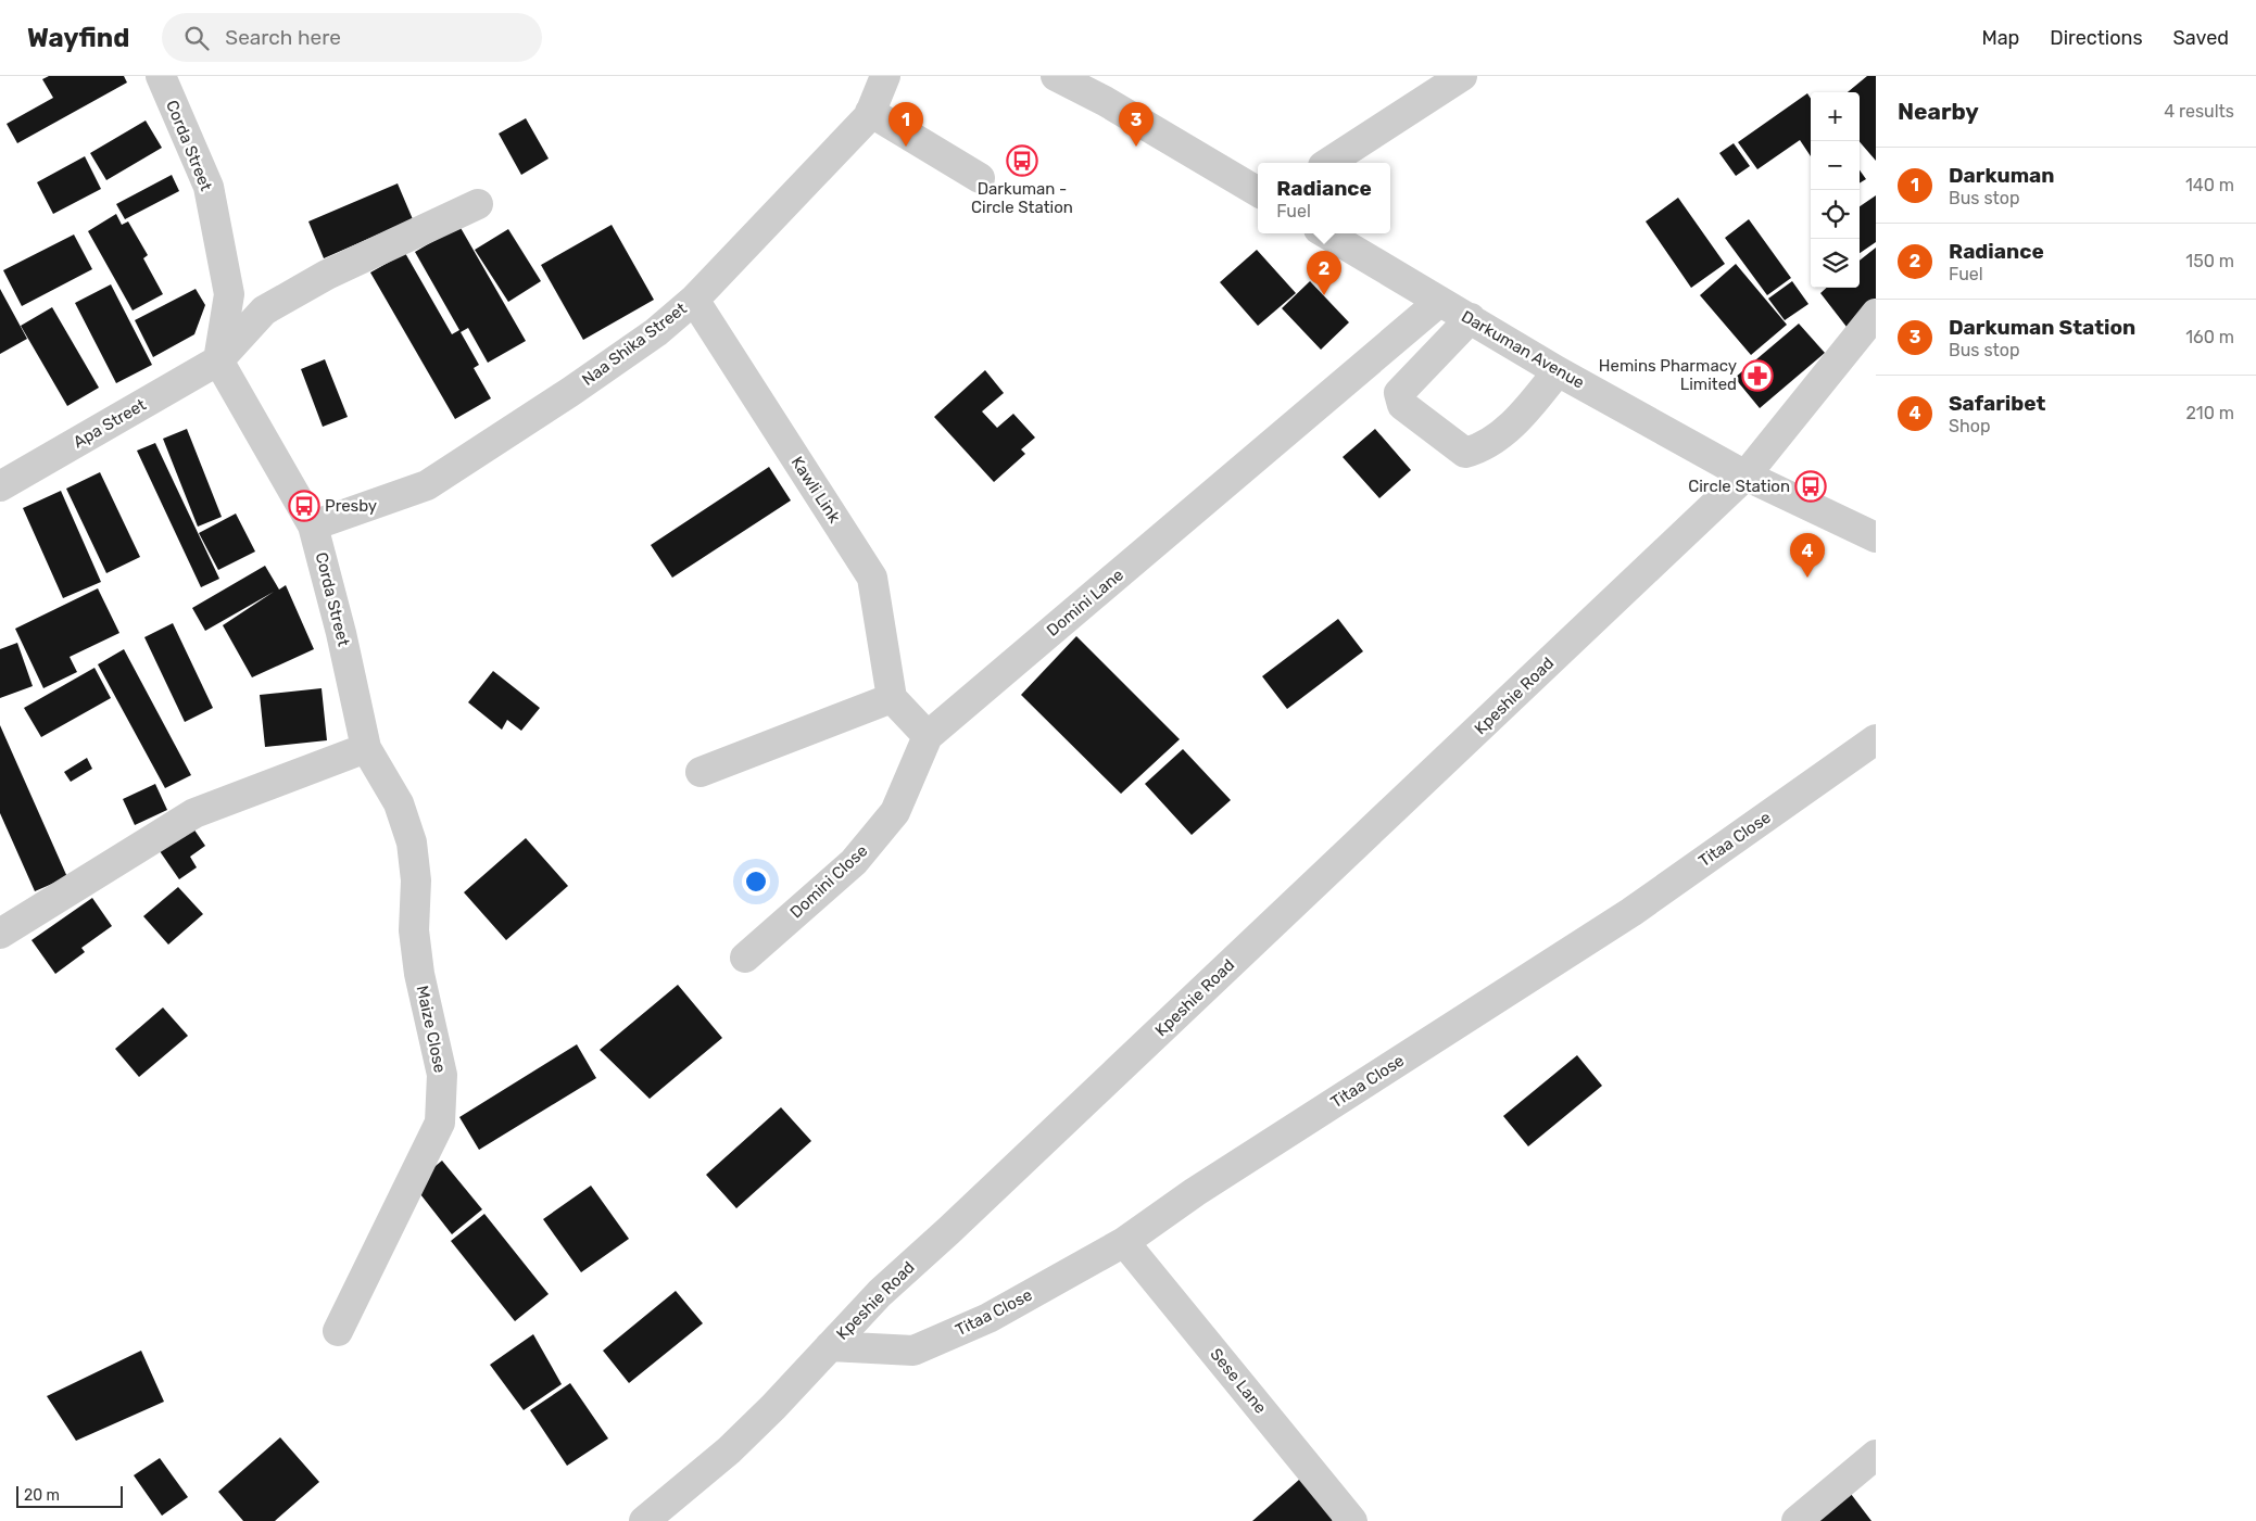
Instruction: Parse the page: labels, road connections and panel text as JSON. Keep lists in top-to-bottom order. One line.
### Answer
{"streets":{"street":["Corda Street","Naa Shika Street","Darkuman Avenue","Apa Street","Kawli Link","Domini Lane","Kpeshie Road","Titaa Close","Domini Close","Maize Close","Sese Lane"]},"crossings":[["Corda Street","Naa Shika Street"],["Corda Street","Apa Street"],["Corda Street","Maize Close"],["Naa Shika Street","Kawli Link"],["Darkuman Avenue","Domini Lane"],["Darkuman Avenue","Kpeshie Road"],["Domini Lane","Domini Close"],["Kpeshie Road","Titaa Close"],["Titaa Close","Sese Lane"]],"places":{"bus stop":["Darkuman - Circle Station","Circle Station","Presby"],"pharmacy":["Hemins Pharmacy Limited"]},"scale_bar":"20 m","page":{"header":"Wayfind","search":"Search here","nav":["Map","Directions","Saved"],"heading":["Nearby","4 results"],"map_buttons":["+","−"],"pins":["1","3","2","4"],"list":[{"mark":"1","name":"Darkuman","note":"Bus stop","value":"140 m"},{"mark":"2","name":"Radiance","note":"Fuel","value":"150 m"},{"mark":"3","name":"Darkuman Station","note":"Bus stop","value":"160 m"},{"mark":"4","name":"Safaribet","note":"Shop","value":"210 m"}],"popup":["Radiance","Fuel"],"scale":"20 m"}}
